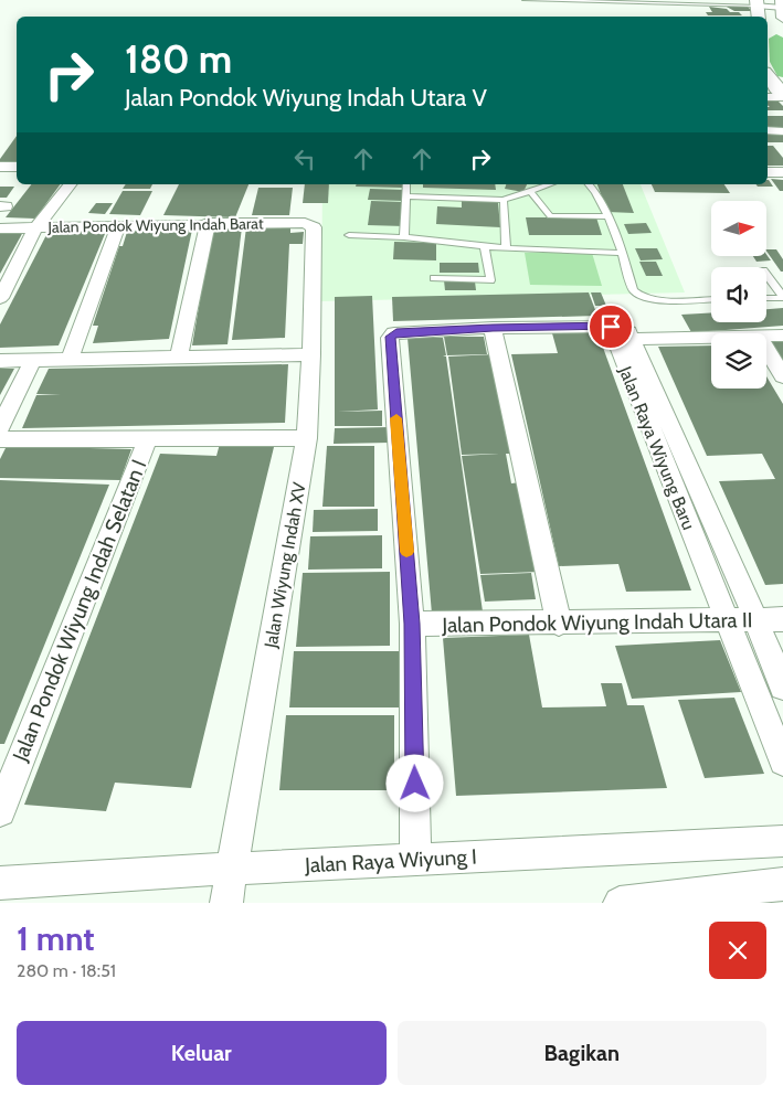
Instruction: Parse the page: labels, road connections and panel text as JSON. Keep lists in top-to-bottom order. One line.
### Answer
{"streets":{"street":["Jalan Pondok Wiyung Indah Barat","Jalan Raya Wiyung Baru","Jalan Wiyung Indah XV","Jalan Pondok Wiyung Indah Selatan I","Jalan Pondok Wiyung Indah Utara II","Jalan Raya Wiyung I"]},"crossings":[["Jalan Pondok Wiyung Indah Barat","Jalan Wiyung Indah XV"],["Jalan Raya Wiyung Baru","Jalan Pondok Wiyung Indah Utara II"],["Jalan Wiyung Indah XV","Jalan Raya Wiyung I"]],"north":"right","page":{"turn":["180 m","Jalan Pondok Wiyung Indah Utara V"],"heading":["1 mnt","280 m · 18:51"],"buttons":["Keluar","Bagikan"]}}
